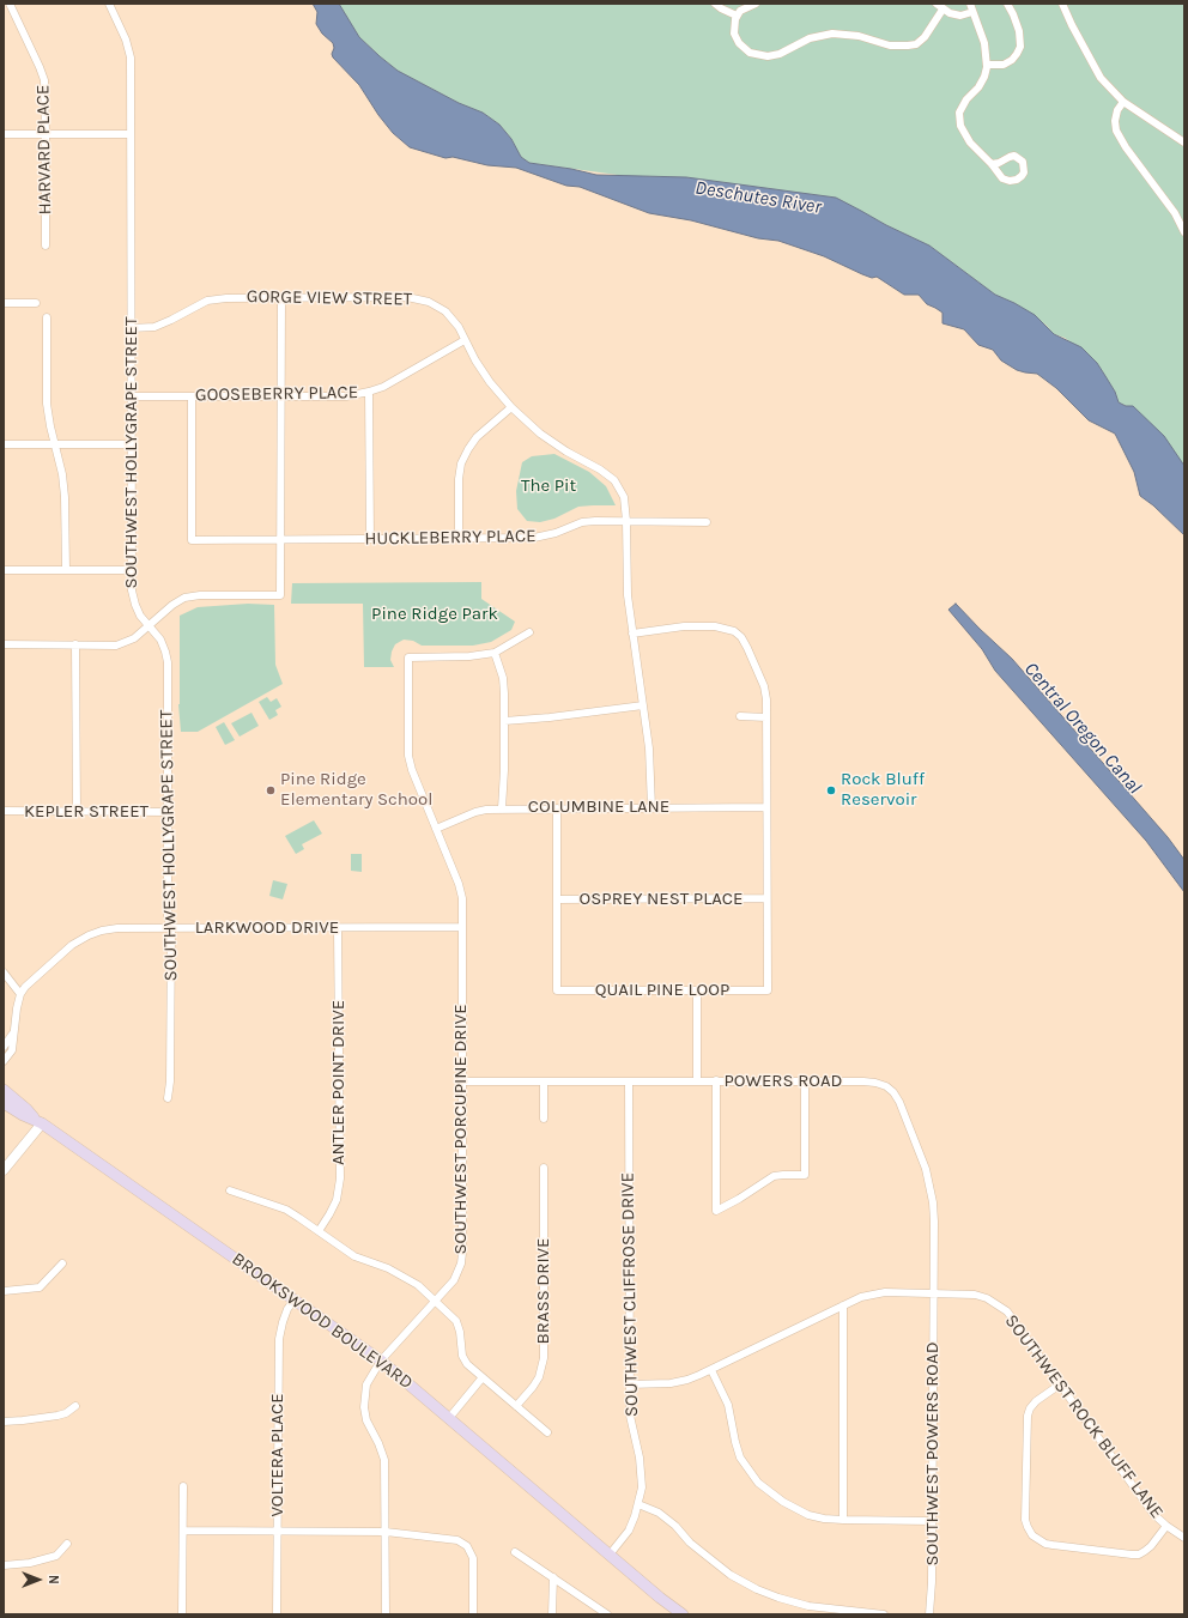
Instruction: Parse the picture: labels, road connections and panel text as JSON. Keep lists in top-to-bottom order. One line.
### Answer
{"streets":{"main road":["BROOKSWOOD BOULEVARD"],"street":["HARVARD PLACE","GORGE VIEW STREET","GOOSEBERRY PLACE","SOUTHWEST HOLLYGRAPE STREET","HUCKLEBERRY PLACE","COLUMBINE LANE","KEPLER STREET","OSPREY NEST PLACE","LARKWOOD DRIVE","QUAIL PINE LOOP","POWERS ROAD","ANTLER POINT DRIVE","SOUTHWEST PORCUPINE DRIVE","BRASS DRIVE","SOUTHWEST CLIFFROSE DRIVE","SOUTHWEST ROCK BLUFF LANE","SOUTHWEST POWERS ROAD","VOLTERA PLACE"]},"crossings":[["GORGE VIEW STREET","GOOSEBERRY PLACE"],["GORGE VIEW STREET","SOUTHWEST HOLLYGRAPE STREET"],["GORGE VIEW STREET","HUCKLEBERRY PLACE"],["GORGE VIEW STREET","COLUMBINE LANE"],["GORGE VIEW STREET","QUAIL PINE LOOP"],["GOOSEBERRY PLACE","SOUTHWEST HOLLYGRAPE STREET"],["GOOSEBERRY PLACE","HUCKLEBERRY PLACE"],["SOUTHWEST HOLLYGRAPE STREET","KEPLER STREET"],["SOUTHWEST HOLLYGRAPE STREET","LARKWOOD DRIVE"],["COLUMBINE LANE","QUAIL PINE LOOP"],["COLUMBINE LANE","SOUTHWEST PORCUPINE DRIVE"],["OSPREY NEST PLACE","QUAIL PINE LOOP"],["LARKWOOD DRIVE","ANTLER POINT DRIVE"],["LARKWOOD DRIVE","SOUTHWEST PORCUPINE DRIVE"],["POWERS ROAD","SOUTHWEST PORCUPINE DRIVE"],["POWERS ROAD","SOUTHWEST CLIFFROSE DRIVE"],["POWERS ROAD","SOUTHWEST ROCK BLUFF LANE"],["POWERS ROAD","SOUTHWEST POWERS ROAD"],["SOUTHWEST PORCUPINE DRIVE","BROOKSWOOD BOULEVARD"],["SOUTHWEST CLIFFROSE DRIVE","BROOKSWOOD BOULEVARD"],["SOUTHWEST CLIFFROSE DRIVE","SOUTHWEST ROCK BLUFF LANE"],["BROOKSWOOD BOULEVARD","VOLTERA PLACE"],["SOUTHWEST ROCK BLUFF LANE","SOUTHWEST POWERS ROAD"]],"water":["Deschutes River","Central Oregon Canal"],"parks":["The Pit","Pine Ridge Park"],"places":["Pine Ridge Elementary School","Rock Bluff Reservoir"],"north":"right"}
